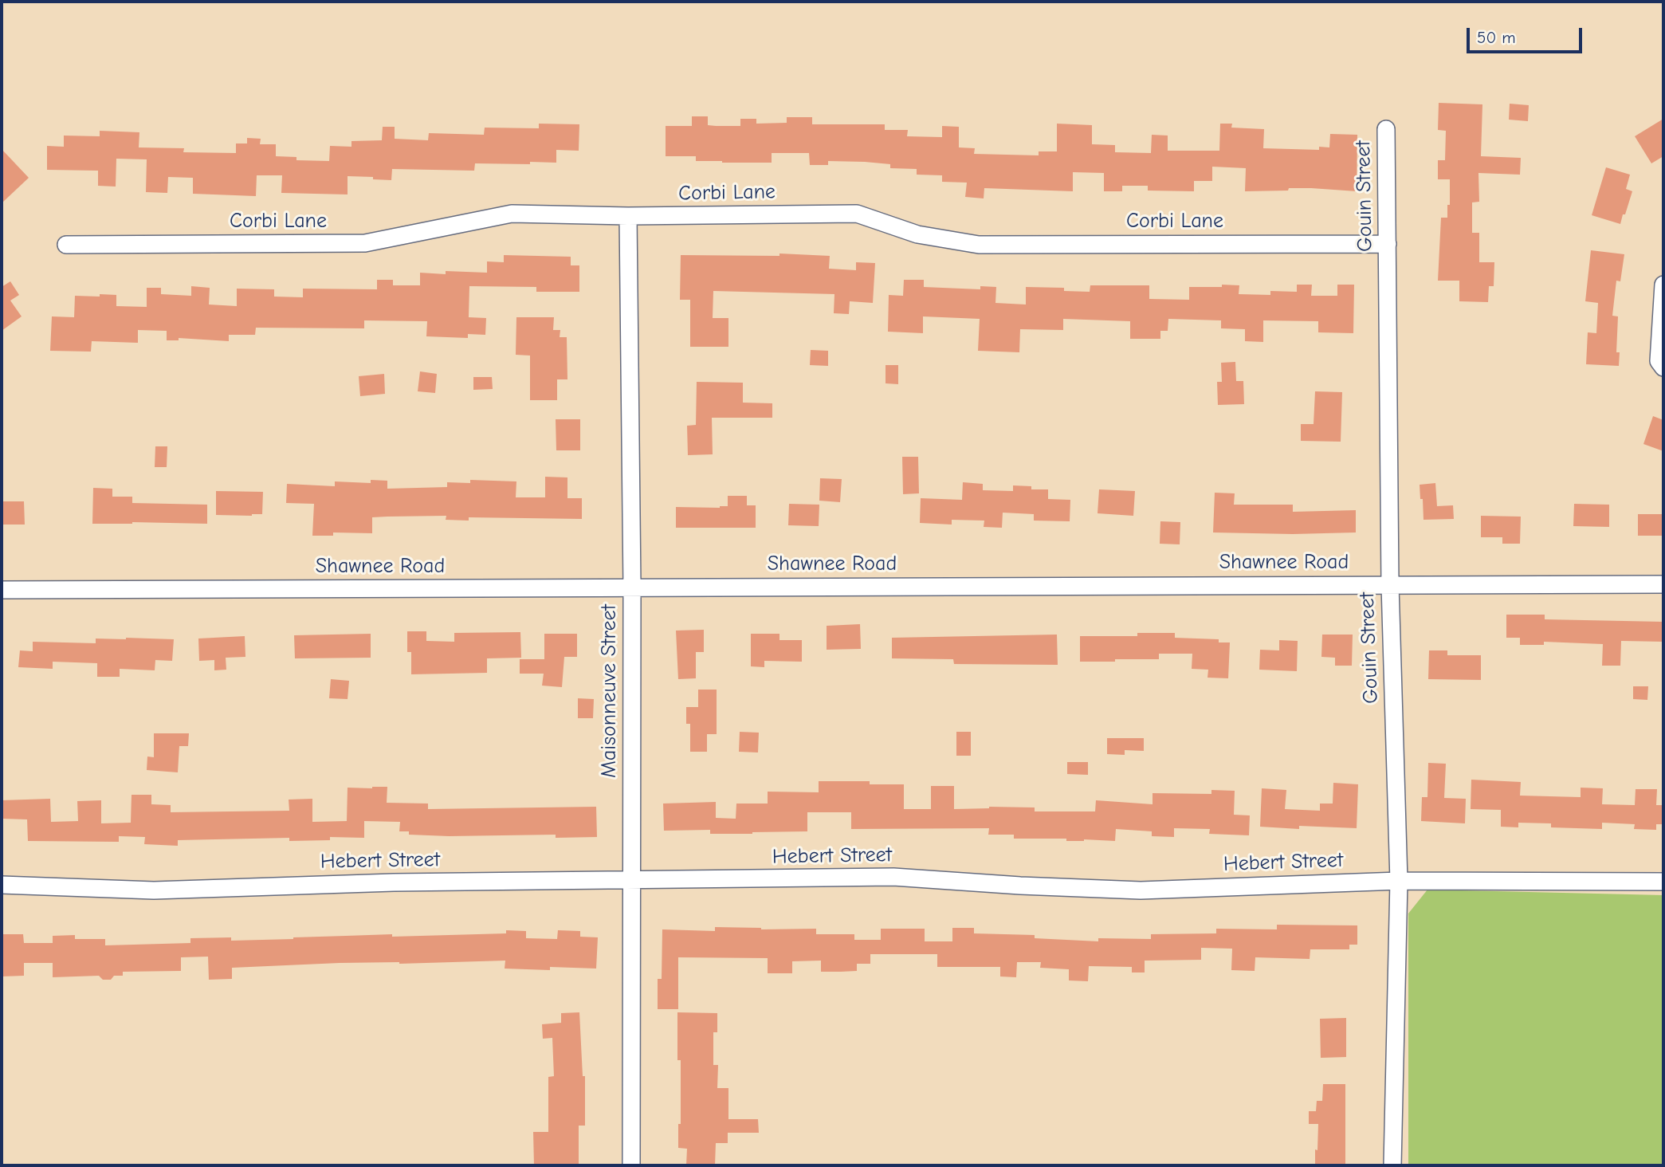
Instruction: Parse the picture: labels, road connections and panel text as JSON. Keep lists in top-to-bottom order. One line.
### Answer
{"streets":{"street":["Corbi Lane","Gouin Street","Shawnee Road","Maisonneuve Street","Hebert Street"]},"crossings":[["Corbi Lane","Gouin Street"],["Corbi Lane","Maisonneuve Street"],["Gouin Street","Shawnee Road"],["Gouin Street","Hebert Street"],["Shawnee Road","Maisonneuve Street"],["Maisonneuve Street","Hebert Street"]],"scale_bar":"50 m"}
